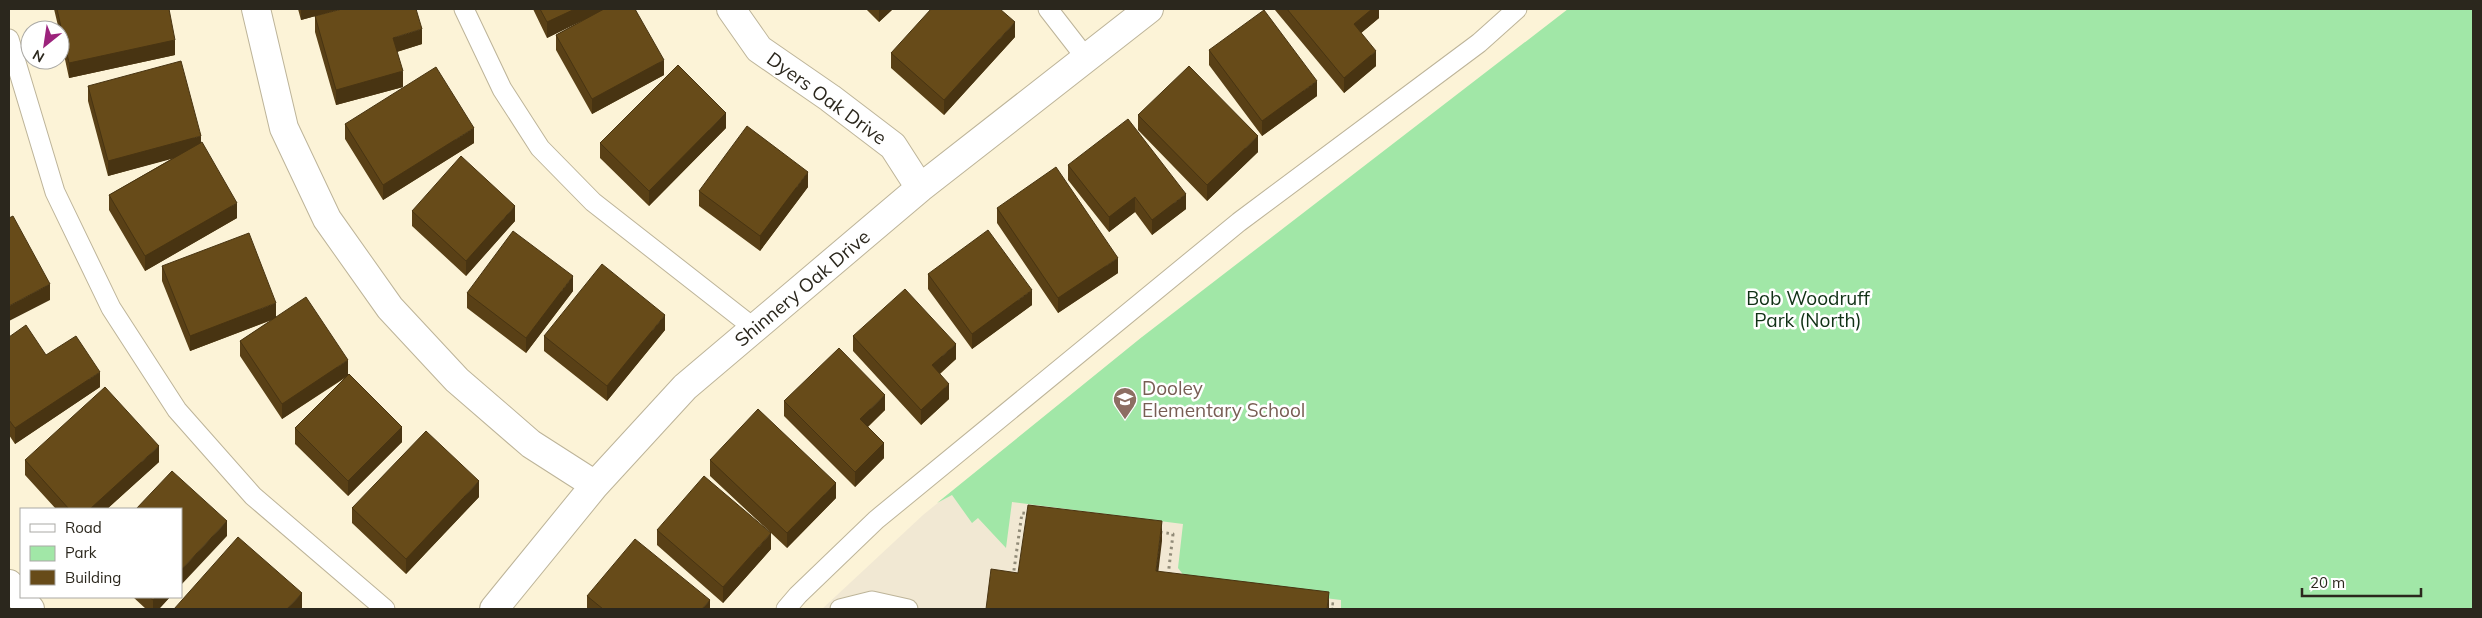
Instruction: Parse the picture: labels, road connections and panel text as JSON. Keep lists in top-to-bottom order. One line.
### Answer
{"streets":{"street":["Dyers Oak Drive","Shinnery Oak Drive"]},"crossings":[["Dyers Oak Drive","Shinnery Oak Drive"]],"parks":["Bob Woodruff Park (North)"],"places":{"school or university":["Dooley Elementary School"]},"legend":["Road","Park","Building"],"scale_bar":"20 m","north":"bottom left"}
